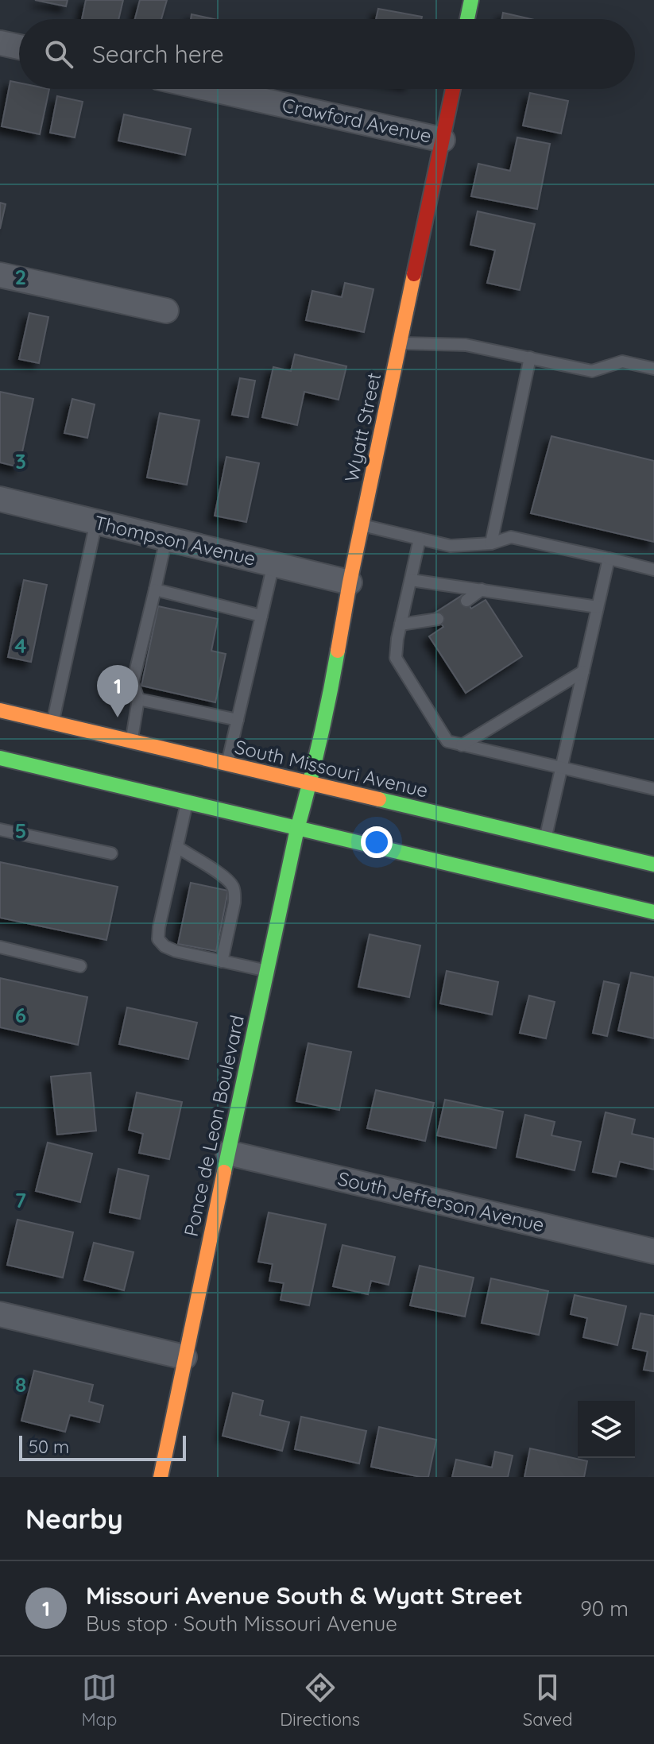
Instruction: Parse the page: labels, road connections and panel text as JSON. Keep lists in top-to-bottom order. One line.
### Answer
{"streets":{"street":["Crawford Avenue","Wyatt Street","Thompson Avenue","South Missouri Avenue","Ponce de Leon Boulevard","South Jefferson Avenue"]},"crossings":[["Crawford Avenue","Wyatt Street"],["Wyatt Street","Thompson Avenue"],["Wyatt Street","South Missouri Avenue"],["Wyatt Street","Ponce de Leon Boulevard"],["South Missouri Avenue","Ponce de Leon Boulevard"],["Ponce de Leon Boulevard","South Jefferson Avenue"]],"scale_bar":"50 m","page":{"search":"Search here","pins":"1","scale":"50 m","heading":"Nearby","list":[{"mark":"1","name":"Missouri Avenue South & Wyatt Street","note":"Bus stop · South Missouri Avenue","value":"90 m"}],"nav":["Map","Directions","Saved"]},"grid":{"rows":["2","3","4","5","6","7","8"]}}
